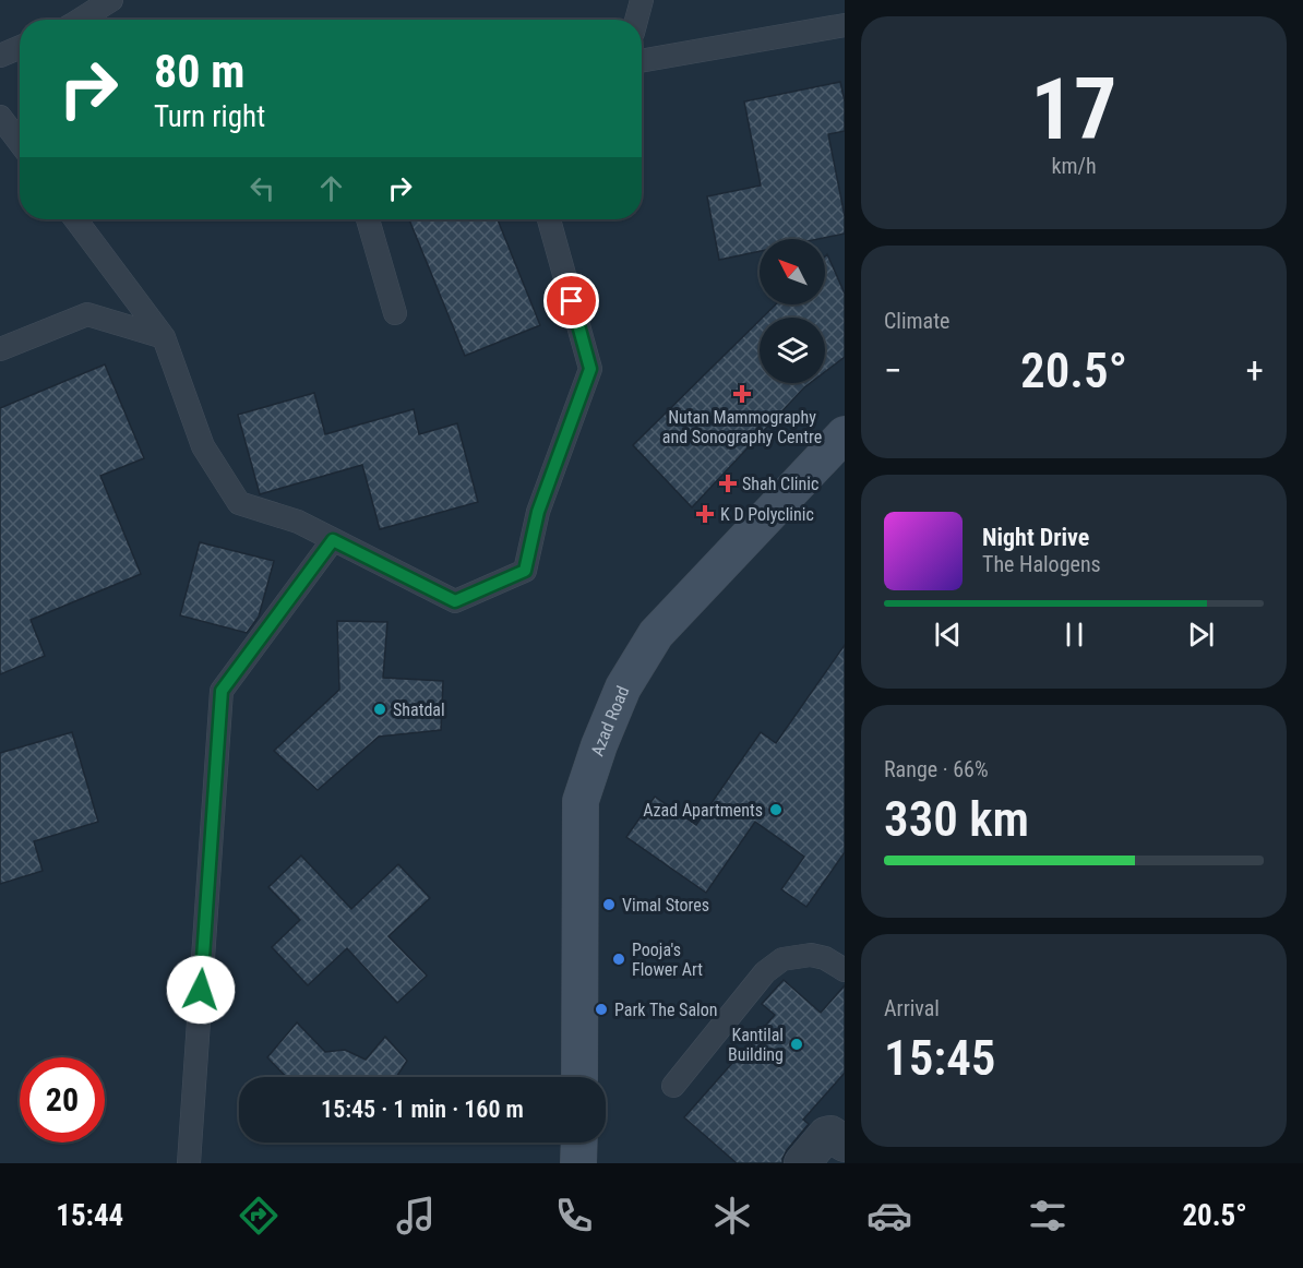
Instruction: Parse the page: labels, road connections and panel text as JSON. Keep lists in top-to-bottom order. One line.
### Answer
{"streets":{"street":["Azad Road"]},"places":{"health":["Nutan Mammography and Sonography Centre","Shah Clinic","K D Polyclinic"],"other":["Shatdal","Azad Apartments","Vimal Stores","Pooja's Flower Art","Park The Salon","Kantilal Building"]},"north":"top left","page":{"tile":[["17","km/h"],"Climate",["Range · 66%","330 km"],["Arrival","15:45"]],"turn":["80 m","Turn right"],"heat":["−","20.5°","+"],"song":["Night Drive","The Halogens"],"limit":"20","trip":"15:45 · 1 min · 160 m","tabs":["15:44","20.5°"]}}
